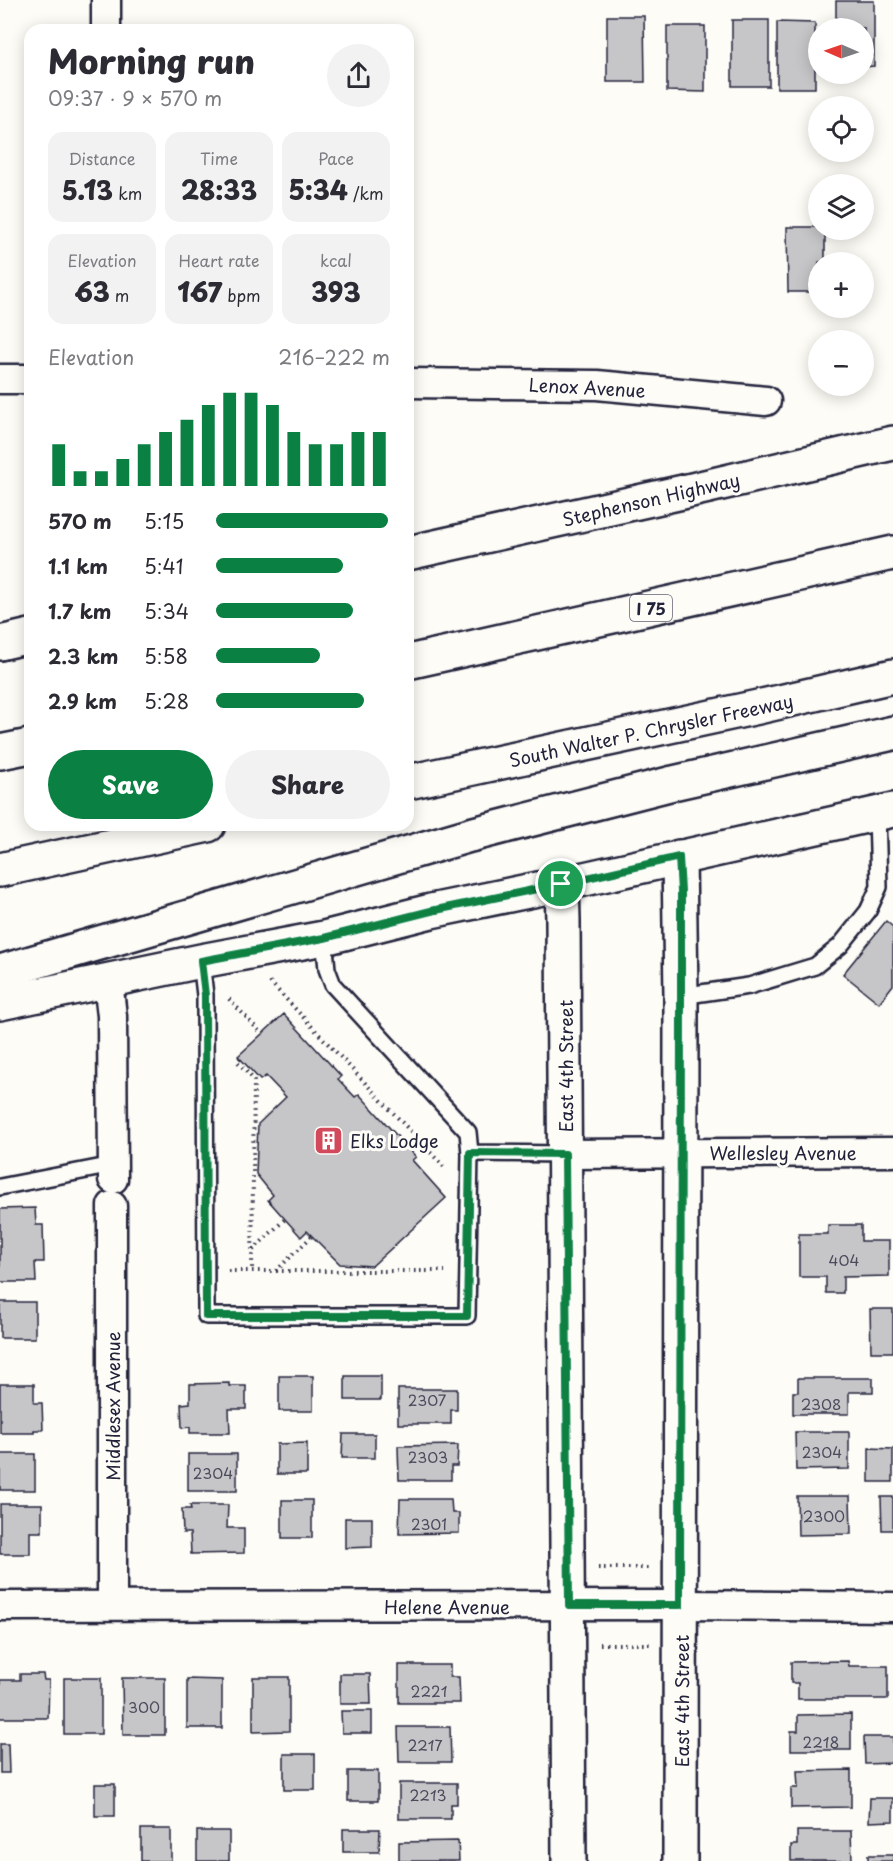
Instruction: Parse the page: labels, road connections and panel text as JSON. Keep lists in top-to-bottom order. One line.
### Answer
{"streets":{"main road":["Stephenson Highway","I 75","South Walter P. Chrysler Freeway","East 4th Street"],"street":["Lenox Avenue","Wellesley Avenue","Middlesex Avenue","Helene Avenue"]},"crossings":[["East 4th Street","Wellesley Avenue"],["East 4th Street","Helene Avenue"],["Middlesex Avenue","Helene Avenue"]],"places":{"building":["Elks Lodge"]},"house_numbers":["404","2307","2308","2304","2303","2304","2300","2301","2221","300","2218","2217","2213"],"north":"left","page":{"map_buttons":["+","−"],"heading":["Morning run","09:37 · 9 × 570 m"],"stats":[["Distance","5.13 km"],["Time","28:33"],["Pace","5:34 /km"],["Elevation","63 m"],["Heart rate","167 bpm"],["kcal","393"]],"chart":["Elevation","216–222 m"],"list":[{"name":"570 m","note":"5:15"},{"name":"1.1 km","note":"5:41"},{"name":"1.7 km","note":"5:34"},{"name":"2.3 km","note":"5:58"},{"name":"2.9 km","note":"5:28"}],"buttons":["Save","Share"]}}
